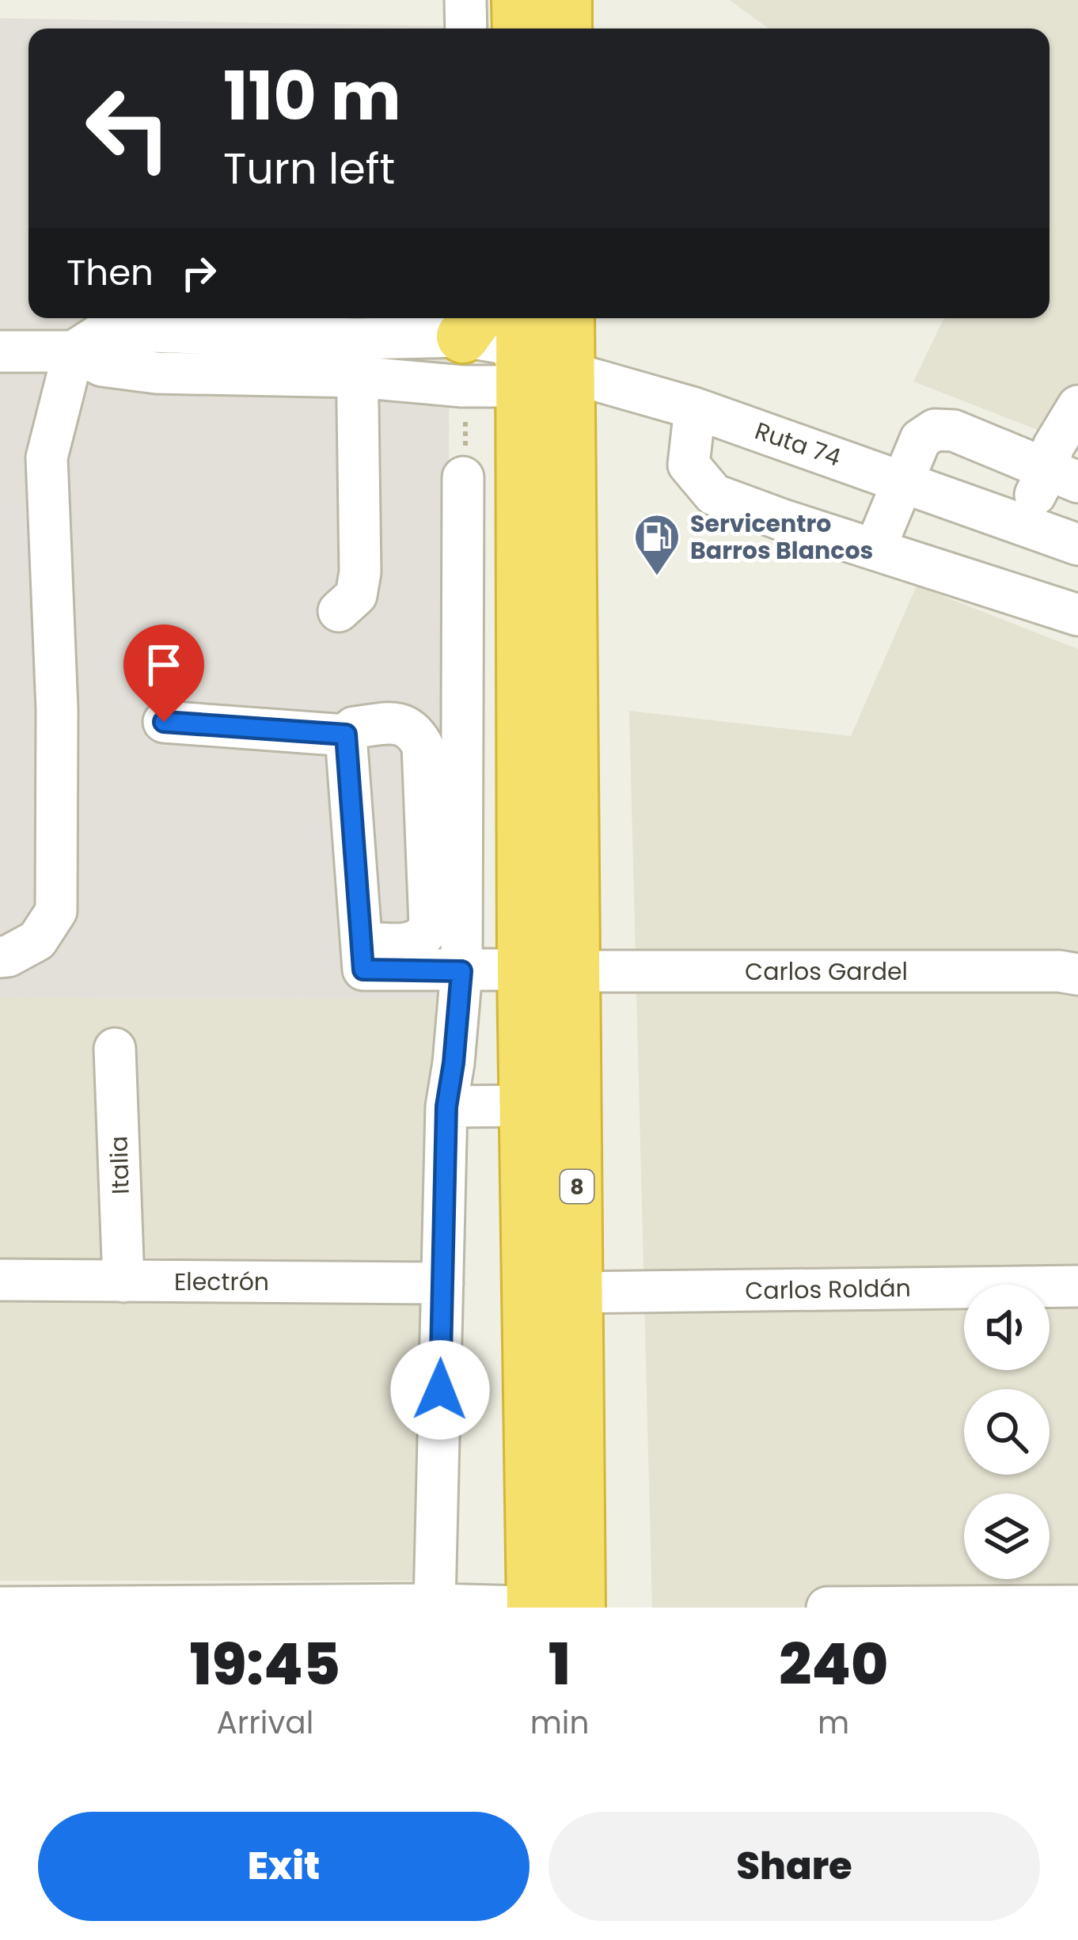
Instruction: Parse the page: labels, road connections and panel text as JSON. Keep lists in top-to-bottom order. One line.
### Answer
{"streets":{"highway":["8"],"street":["Ruta 74","Carlos Gardel","Italia","Electrón","Carlos Roldán"]},"crossings":[["Ruta 74","8"],["Carlos Gardel","8"],["Italia","Electrón"],["8","Carlos Roldán"]],"places":{"fuel station":["Servicentro Barros Blancos"]},"page":{"turn":["110 m","Turn left"],"then":"Then","eta":["19:45","Arrival","1","min","240","m"],"buttons":["Exit","Share"]}}
